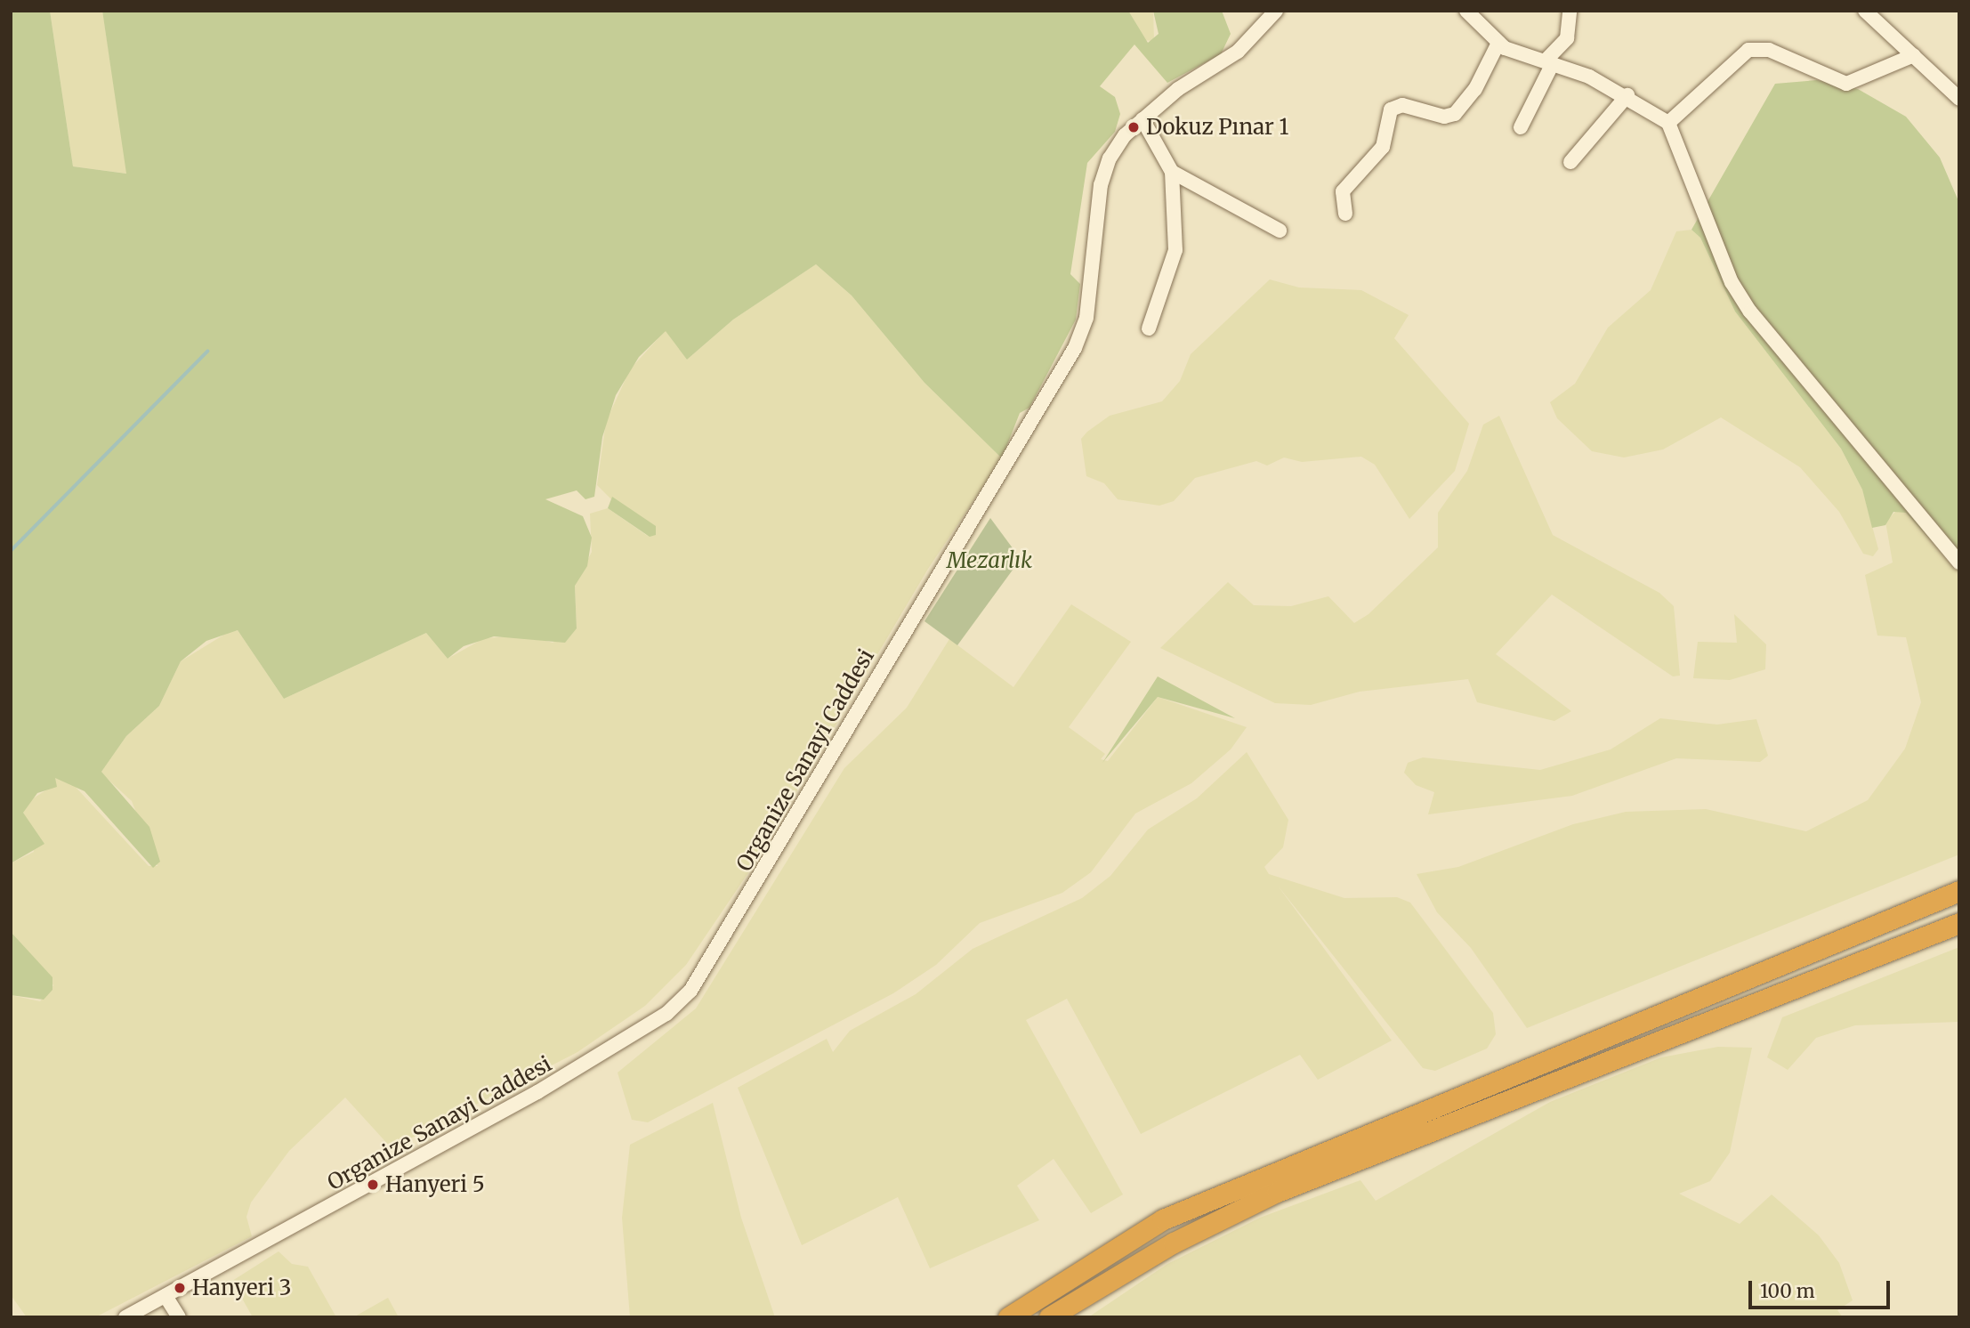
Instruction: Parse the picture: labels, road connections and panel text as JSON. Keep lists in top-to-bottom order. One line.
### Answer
{"streets":{"street":["Organize Sanayi Caddesi"]},"parks":["Mezarlık"],"places":["Dokuz Pınar 1","Hanyeri 5","Hanyeri 3"],"scale_bar":"100 m"}
